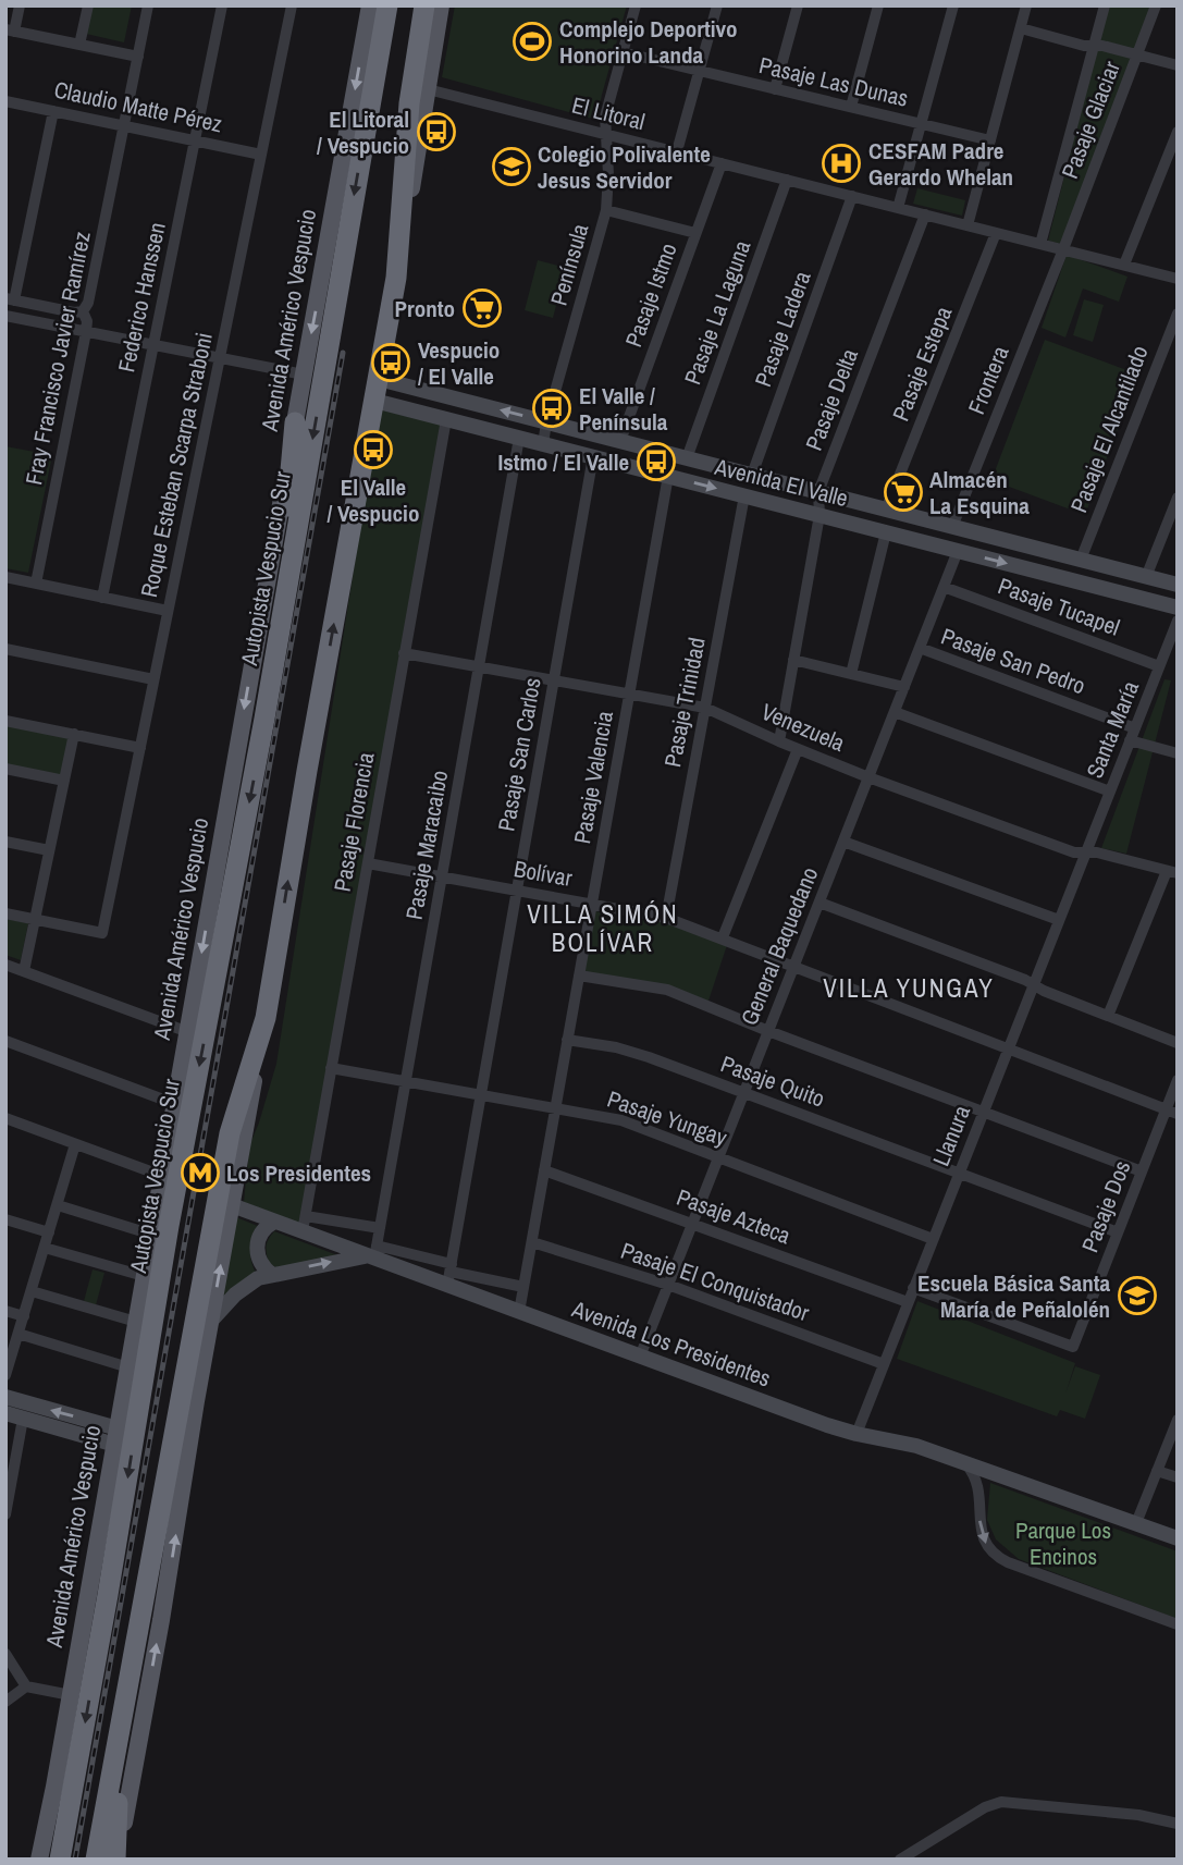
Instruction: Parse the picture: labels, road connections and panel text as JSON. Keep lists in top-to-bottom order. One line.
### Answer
{"streets":{"highway":["Autopista Vespucio Sur"],"main road":["Avenida Américo Vespucio"],"street":["Pasaje Las Dunas","Claudio Matte Pérez","El Litoral","Pasaje Glaciar","Península","Pasaje Istmo","Federico Hanssen","Pasaje La Laguna","Pasaje Ladera","Fray Francisco Javier Ramírez","Pasaje Estepa","Frontera","Pasaje Delta","Pasaje El Alcantilado","Roque Esteban Scarpa Straboni","Avenida El Valle","Pasaje Tucapel","Pasaje San Pedro","Pasaje Trinidad","Venezuela","Santa María","Pasaje San Carlos","Pasaje Valencia","Pasaje Florencia","Pasaje Maracaibo","Bolívar","General Baquedano","Pasaje Quito","Pasaje Yungay","Llanura","Pasaje Dos","Pasaje Azteca","Pasaje El Conquistador","Avenida Los Presidentes"]},"crossings":[["Pasaje Las Dunas","Península"],["Claudio Matte Pérez","Federico Hanssen"],["Claudio Matte Pérez","Fray Francisco Javier Ramírez"],["Claudio Matte Pérez","Roque Esteban Scarpa Straboni"],["El Litoral","Pasaje Glaciar"],["El Litoral","Península"],["El Litoral","Pasaje Istmo"],["El Litoral","Pasaje La Laguna"],["El Litoral","Pasaje Ladera"],["El Litoral","Pasaje Estepa"],["El Litoral","Frontera"],["El Litoral","Pasaje Delta"],["Pasaje Glaciar","Frontera"],["Península","Avenida El Valle"],["Pasaje Istmo","Avenida El Valle"],["Pasaje La Laguna","Avenida El Valle"],["Pasaje Ladera","Avenida El Valle"],["Pasaje Estepa","Avenida El Valle"],["Frontera","Avenida El Valle"],["Pasaje Delta","Avenida El Valle"],["Pasaje Delta","Venezuela"],["Pasaje El Alcantilado","Avenida El Valle"],["Avenida El Valle","Pasaje Trinidad"],["Avenida El Valle","Pasaje San Carlos"],["Avenida El Valle","Pasaje Valencia"],["Avenida El Valle","Pasaje Florencia"],["Avenida El Valle","Pasaje Maracaibo"],["Avenida El Valle","General Baquedano"],["Pasaje Tucapel","Santa María"],["Pasaje Tucapel","General Baquedano"],["Pasaje San Pedro","Santa María"],["Pasaje San Pedro","General Baquedano"],["Pasaje Trinidad","Venezuela"],["Pasaje Trinidad","Bolívar"],["Venezuela","Santa María"],["Venezuela","Pasaje San Carlos"],["Venezuela","Pasaje Valencia"],["Venezuela","Pasaje Florencia"],["Venezuela","Pasaje Maracaibo"],["Venezuela","General Baquedano"],["Venezuela","Llanura"],["Santa María","Llanura"],["Pasaje San Carlos","Bolívar"],["Pasaje San Carlos","Pasaje Yungay"],["Pasaje San Carlos","Avenida Los Presidentes"],["Pasaje Valencia","Bolívar"],["Pasaje Valencia","Pasaje Quito"],["Pasaje Valencia","Pasaje Yungay"],["Pasaje Valencia","Pasaje Azteca"],["Pasaje Valencia","Pasaje El Conquistador"],["Pasaje Valencia","Avenida Los Presidentes"],["Pasaje Florencia","Bolívar"],["Pasaje Florencia","Pasaje Yungay"],["Pasaje Florencia","Avenida Los Presidentes"],["Pasaje Maracaibo","Bolívar"],["Pasaje Maracaibo","Pasaje Yungay"],["Pasaje Maracaibo","Avenida Los Presidentes"],["Bolívar","General Baquedano"],["Bolívar","Llanura"],["Bolívar","Pasaje Dos"],["General Baquedano","Pasaje Quito"],["General Baquedano","Pasaje Yungay"],["General Baquedano","Pasaje Azteca"],["General Baquedano","Pasaje El Conquistador"],["General Baquedano","Avenida Los Presidentes"],["Pasaje Quito","Llanura"],["Pasaje Quito","Pasaje Dos"],["Pasaje Yungay","Llanura"],["Llanura","Pasaje Dos"],["Llanura","Pasaje Azteca"],["Llanura","Pasaje El Conquistador"],["Llanura","Avenida Los Presidentes"]],"one_way":["Avenida Américo Vespucio"],"districts":["VILLA SIMÓN BOLÍVAR","VILLA YUNGAY"],"parks":["Parque Los Encinos"],"places":{"sports":["Complejo Deportivo Honorino Landa"],"bus stop":["El Litoral / Vespucio","Vespucio / El Valle","El Valle / Península","El Valle / Vespucio","Istmo / El Valle"],"hospital":["CESFAM Padre Gerardo Whelan"],"school or university":["Colegio Polivalente Jesus Servidor","Escuela Básica Santa María de Peñalolén"],"supermarket":["Pronto","Almacén La Esquina"],"metro station":["Los Presidentes"]}}
